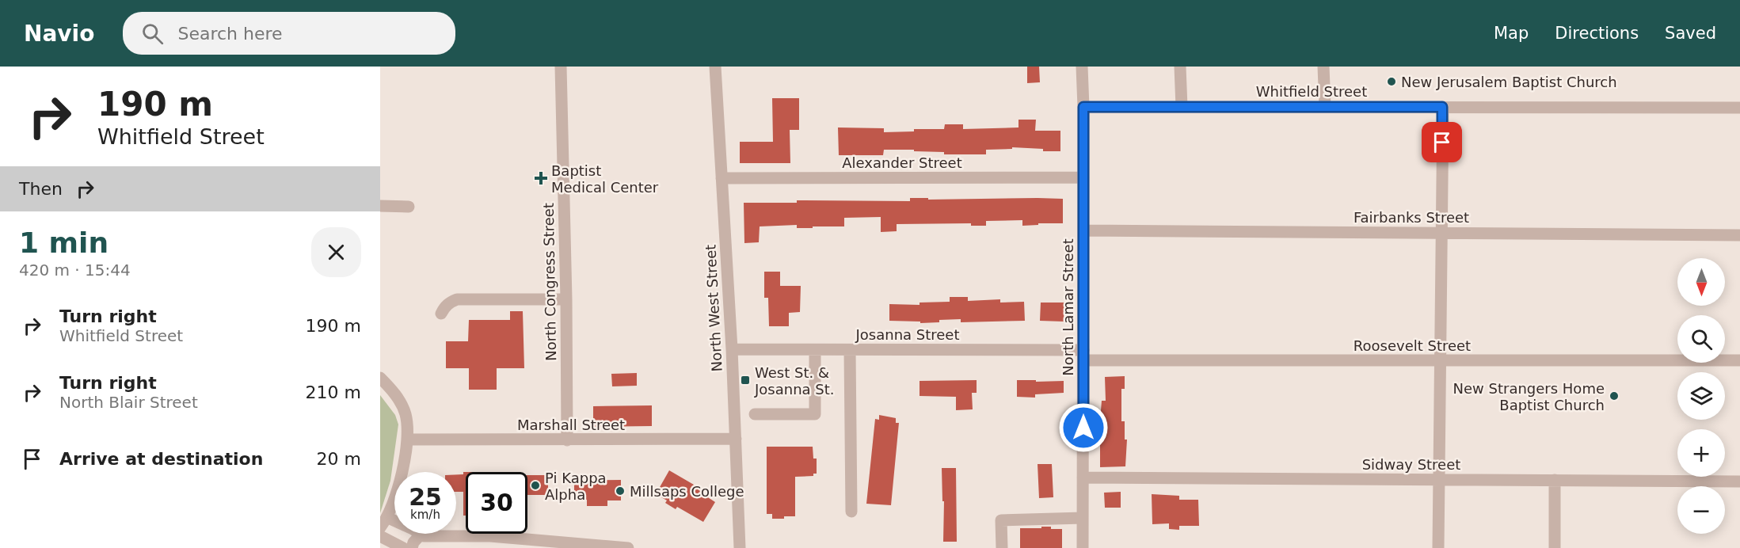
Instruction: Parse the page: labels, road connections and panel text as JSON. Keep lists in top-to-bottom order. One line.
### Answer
{"streets":{"street":["Whitfield Street","Alexander Street","Fairbanks Street","North Congress Street","North Lamar Street","North West Street","Josanna Street","Roosevelt Street","Marshall Street","Sidway Street"]},"crossings":[["Whitfield Street","North Lamar Street"],["Alexander Street","North Lamar Street"],["Alexander Street","North West Street"],["Fairbanks Street","North Lamar Street"],["North Congress Street","Marshall Street"],["North Lamar Street","Josanna Street"],["North Lamar Street","Roosevelt Street"],["North Lamar Street","Sidway Street"],["North West Street","Josanna Street"],["North West Street","Marshall Street"],["Josanna Street","Roosevelt Street"]],"places":{"other":["New Jerusalem Baptist Church","New Strangers Home Baptist Church","Pi Kappa Alpha","Millsaps College"],"health":["Baptist Medical Center"],"transit":["West St. & Josanna St."]},"north":"bottom","page":{"header":"Navio","search":"Search here","nav":["Map","Directions","Saved"],"turn":["190 m","Whitfield Street"],"then":"Then","heading":["1 min","420 m · 15:44"],"map_buttons":["+","−"],"list":[{"name":"Turn right","note":"Whitfield Street","value":"190 m"},{"name":"Turn right","note":"North Blair Street","value":"210 m"},{"name":"Arrive at destination","value":"20 m"}],"speed":"25 km/h","limit":"30"}}
